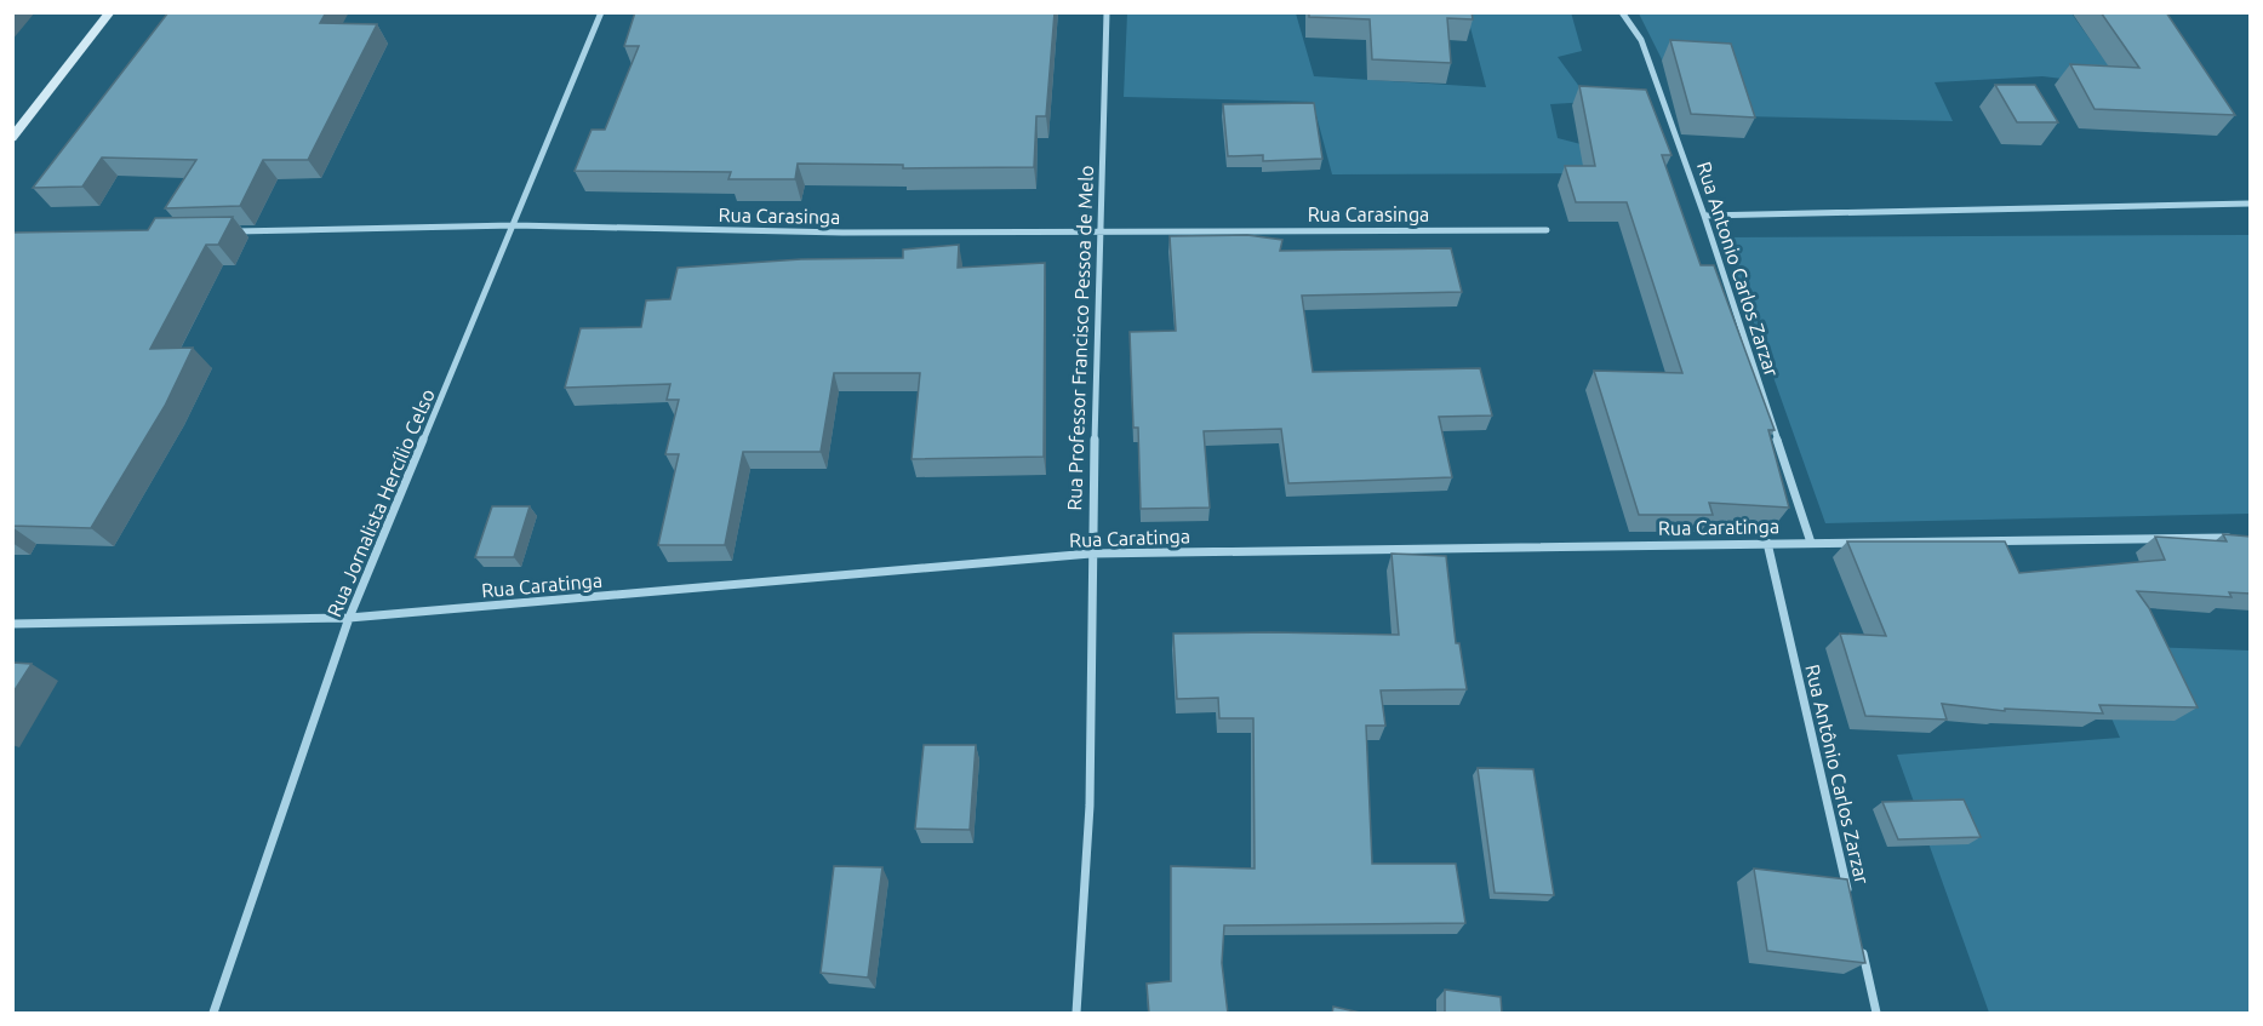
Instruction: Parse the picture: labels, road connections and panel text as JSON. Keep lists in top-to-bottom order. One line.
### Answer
{"streets":{"street":["Rua Carasinga","Rua Antonio Carlos Zarzar","Rua Professor Francisco Pessoa de Melo","Rua Jornalista Hercílio Celso","Rua Caratinga","Rua Antônio Carlos Zarzar"]},"crossings":[["Rua Carasinga","Rua Professor Francisco Pessoa de Melo"],["Rua Carasinga","Rua Jornalista Hercílio Celso"],["Rua Antonio Carlos Zarzar","Rua Caratinga"],["Rua Professor Francisco Pessoa de Melo","Rua Caratinga"],["Rua Jornalista Hercílio Celso","Rua Caratinga"],["Rua Caratinga","Rua Antônio Carlos Zarzar"]]}
